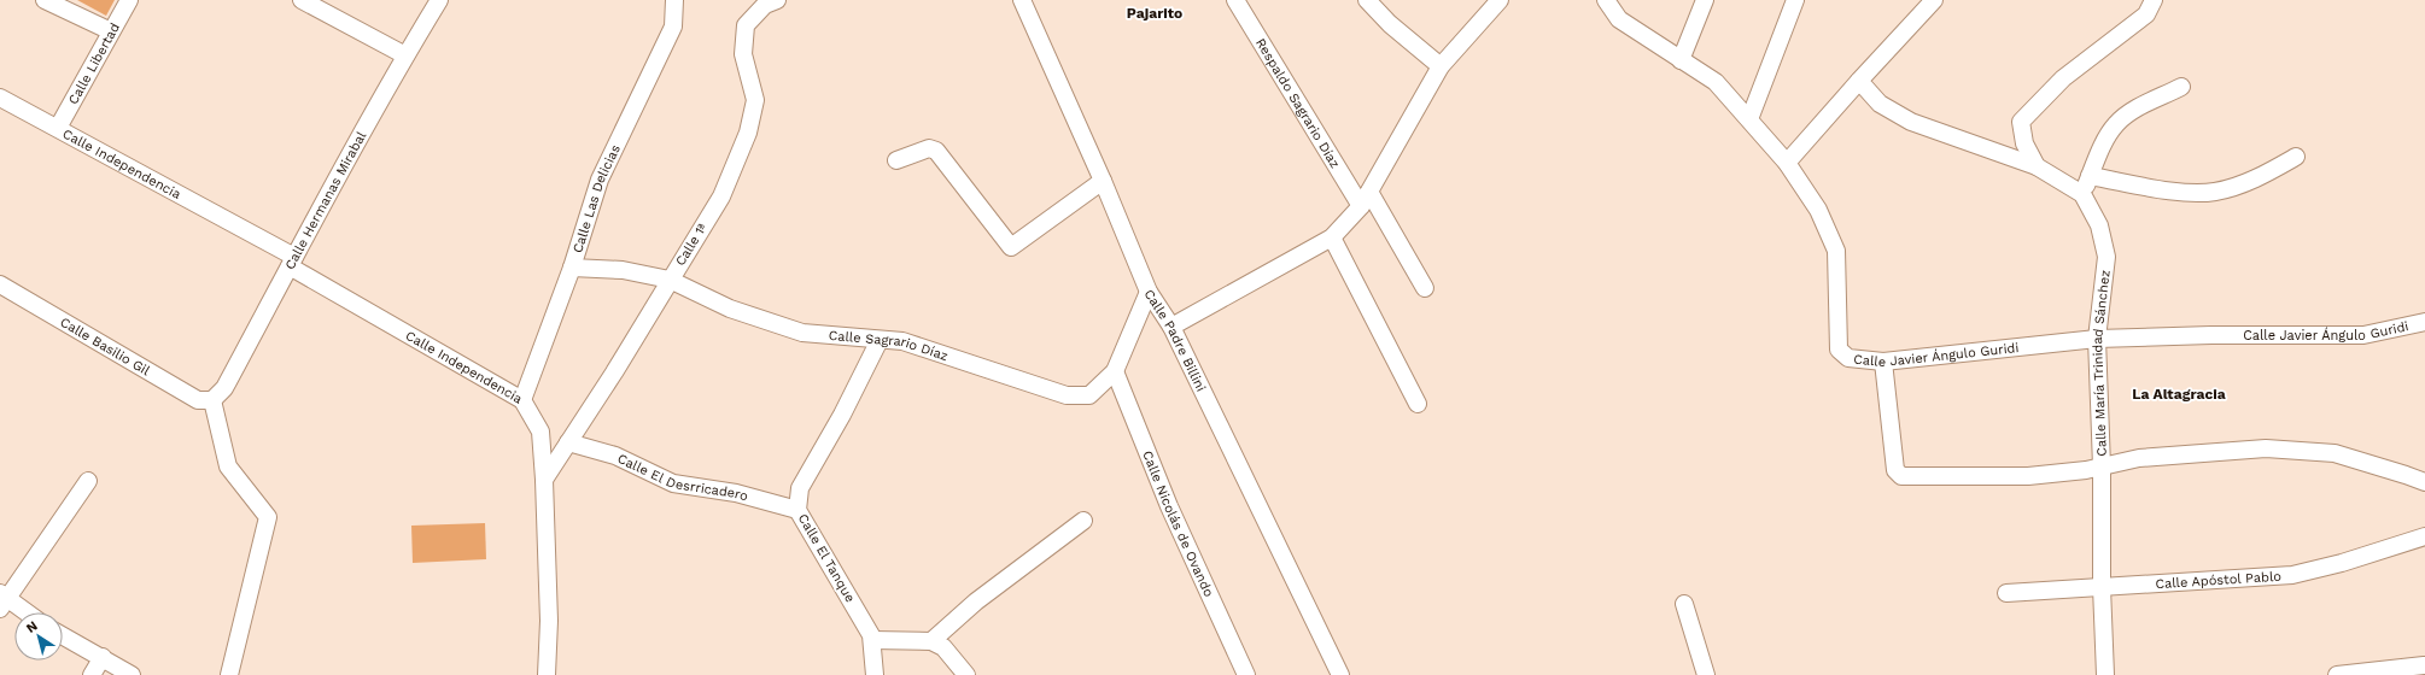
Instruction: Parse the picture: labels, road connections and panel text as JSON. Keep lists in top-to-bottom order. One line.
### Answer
{"streets":{"street":["Calle Libertad","Respaldo Sagrario Díaz","Calle Independencia","Calle Las Delicias","Calle Hermanas Mirabal","Calle 1ª","Calle Javier Ángulo Guridi","Calle Padre Billini","Calle Basilio Gil","Calle Sagrario Díaz","Calle María Trinidad Sánchez","Calle El Desrricadero","Calle Nicolás de Ovando","Calle El Tanque","Calle Apóstol Pablo"]},"crossings":[["Calle Libertad","Calle Independencia"],["Calle Independencia","Calle Las Delicias"],["Calle Independencia","Calle Hermanas Mirabal"],["Calle Independencia","Calle 1ª"],["Calle Las Delicias","Calle Sagrario Díaz"],["Calle Hermanas Mirabal","Calle Basilio Gil"],["Calle 1ª","Calle Sagrario Díaz"],["Calle 1ª","Calle El Desrricadero"],["Calle Javier Ángulo Guridi","Calle María Trinidad Sánchez"],["Calle Padre Billini","Calle Sagrario Díaz"],["Calle Sagrario Díaz","Calle Nicolás de Ovando"],["Calle Sagrario Díaz","Calle El Tanque"],["Calle María Trinidad Sánchez","Calle Apóstol Pablo"],["Calle El Desrricadero","Calle El Tanque"]],"districts":["Pajarito","La Altagracia"],"north":"top left"}
